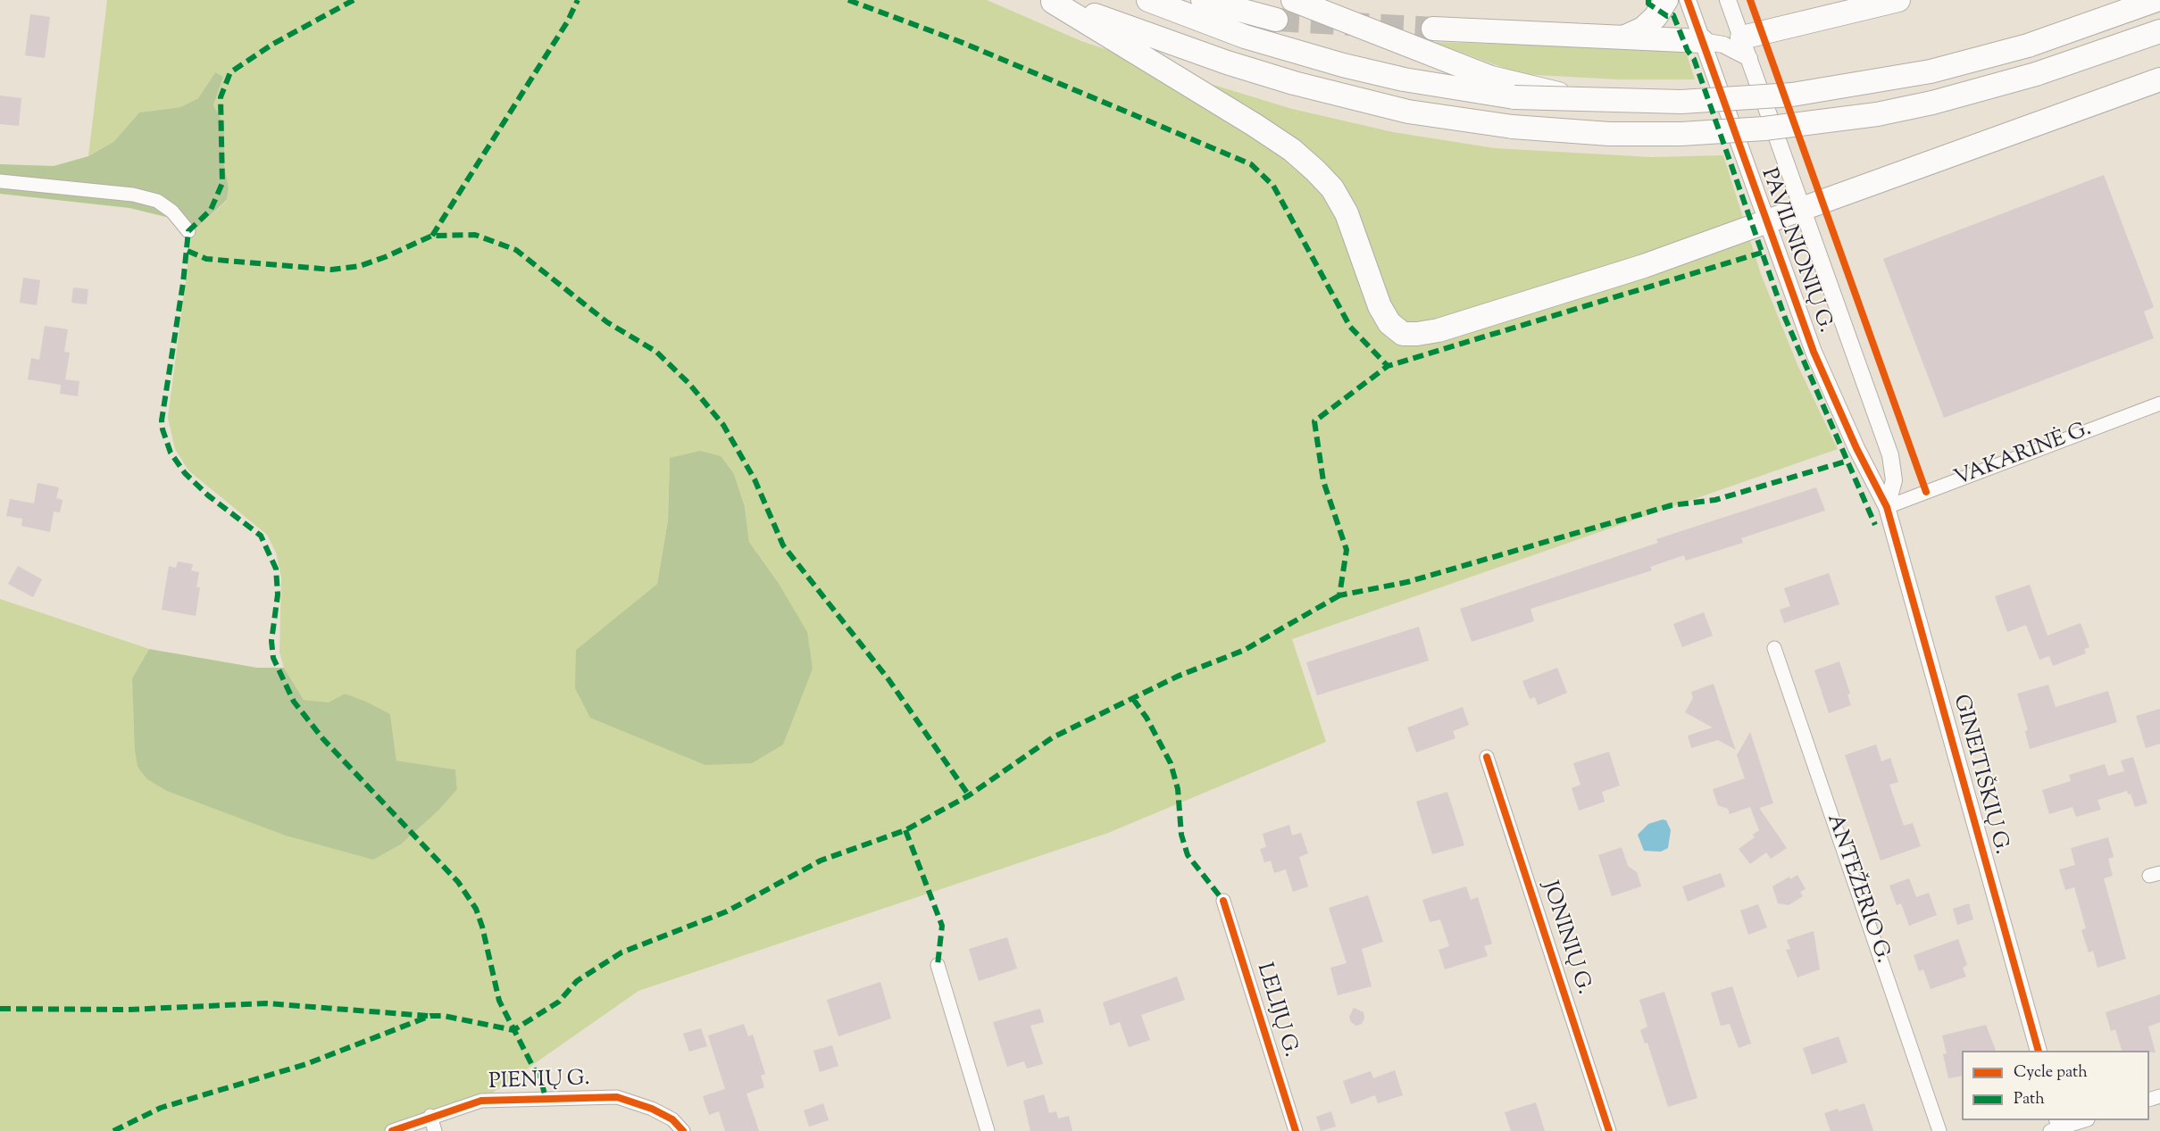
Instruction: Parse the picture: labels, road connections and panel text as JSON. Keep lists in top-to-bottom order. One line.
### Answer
{"streets":{"street":["PAVILNIONIŲ G.","VAKARINĖ G.","GINEITIŠKIŲ G.","ANTEŽERIO G.","JONINIŲ G.","LELIJŲ G.","PIENIŲ G."]},"crossings":[["PAVILNIONIŲ G.","VAKARINĖ G."],["PAVILNIONIŲ G.","GINEITIŠKIŲ G."],["VAKARINĖ G.","GINEITIŠKIŲ G."]],"legend":["Cycle path","Path"]}
